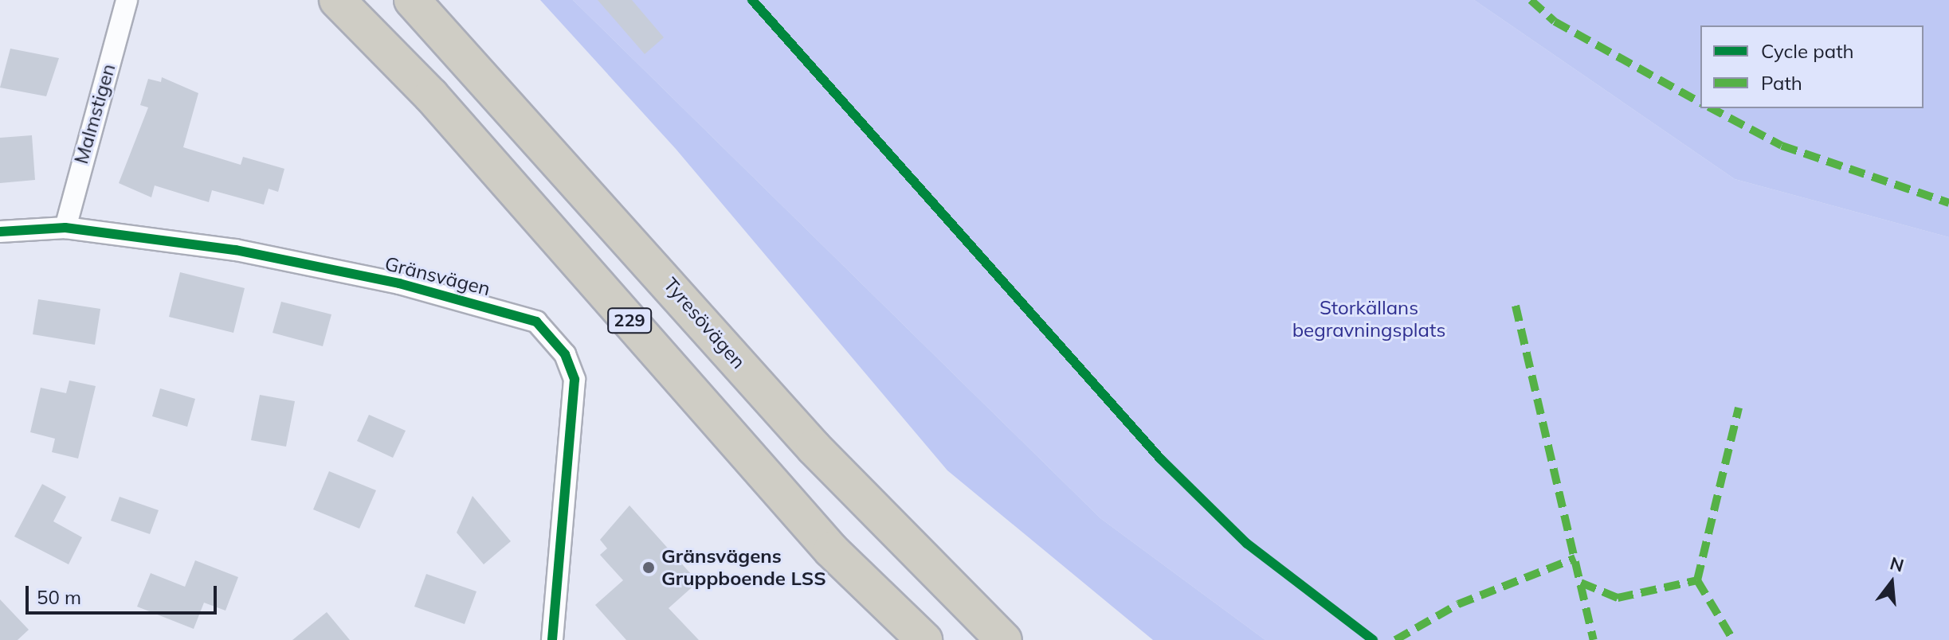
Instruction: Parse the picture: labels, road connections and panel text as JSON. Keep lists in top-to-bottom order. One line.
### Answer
{"streets":{"highway":["229","Tyresövägen"],"street":["Malmstigen","Gränsvägen"]},"crossings":[["Malmstigen","Gränsvägen"]],"parks":["Storkällans begravningsplats"],"places":["Gränsvägens Gruppboende LSS"],"legend":["Cycle path","Path"],"scale_bar":"50 m","north":"top"}
